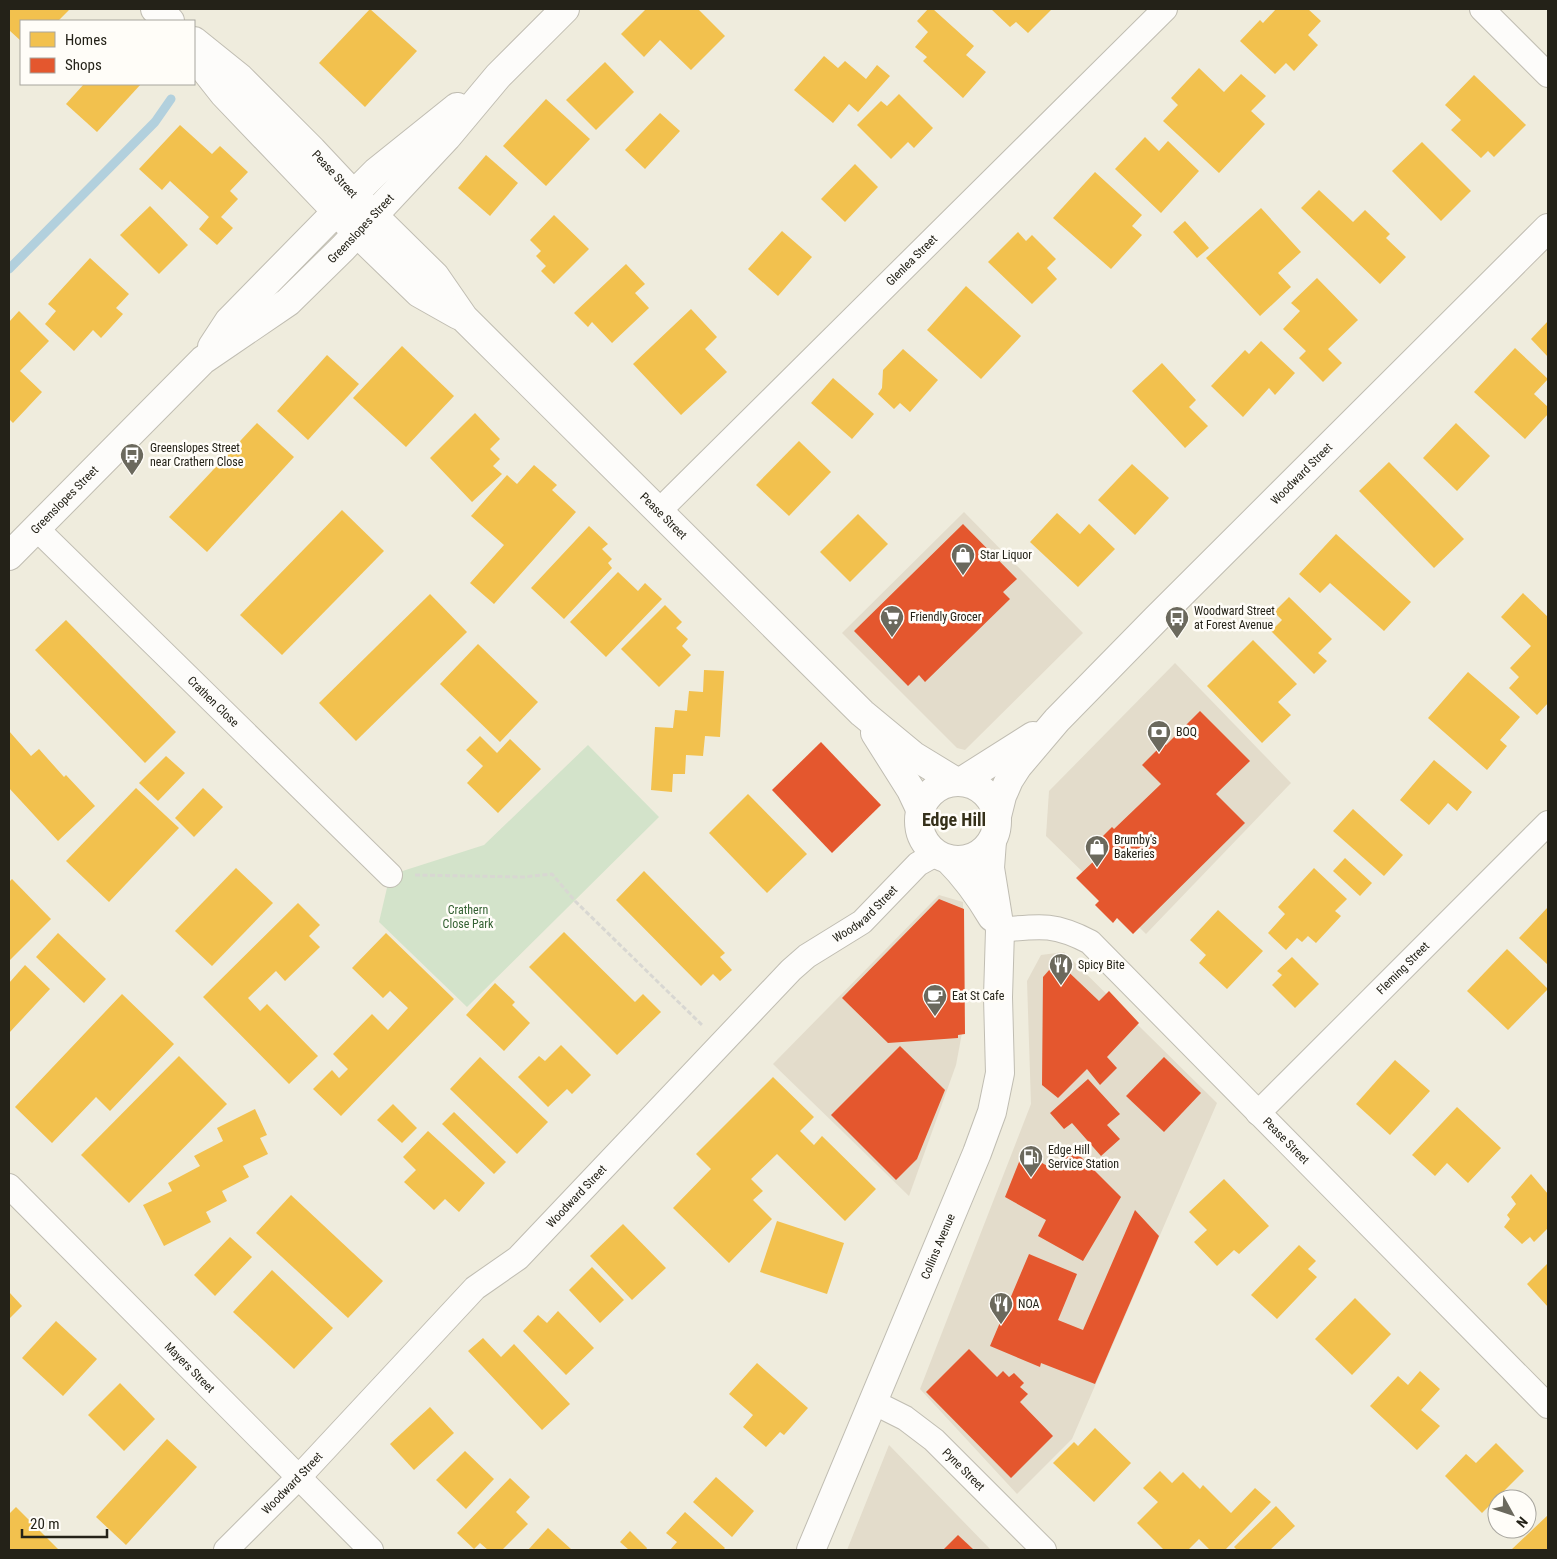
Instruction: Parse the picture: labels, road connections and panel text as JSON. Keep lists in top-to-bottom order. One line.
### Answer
{"streets":{"street":["Pease Street","Greenslopes Street","Glenlea Street","Woodward Street","Crathen Close","Fleming Street","Collins Avenue","Mayers Street","Pyne Street"]},"crossings":[["Pease Street","Greenslopes Street"],["Pease Street","Glenlea Street"],["Pease Street","Woodward Street"],["Pease Street","Fleming Street"],["Pease Street","Collins Avenue"],["Greenslopes Street","Crathen Close"],["Woodward Street","Collins Avenue"],["Woodward Street","Mayers Street"],["Collins Avenue","Pyne Street"]],"districts":["Edge Hill"],"parks":["Crathern Close Park"],"places":{"bus stop":["Greenslopes Street near Crathern Close","Woodward Street at Forest Avenue"],"shop":["Star Liquor","Brumby's Bakeries"],"supermarket":["Friendly Grocer"],"bank":["BOQ"],"restaurant":["Spicy Bite","NOA"],"cafe":["Eat St Cafe"],"fuel station":["Edge Hill Service Station"]},"legend":["Homes","Shops"],"scale_bar":"20 m","north":"bottom right"}
